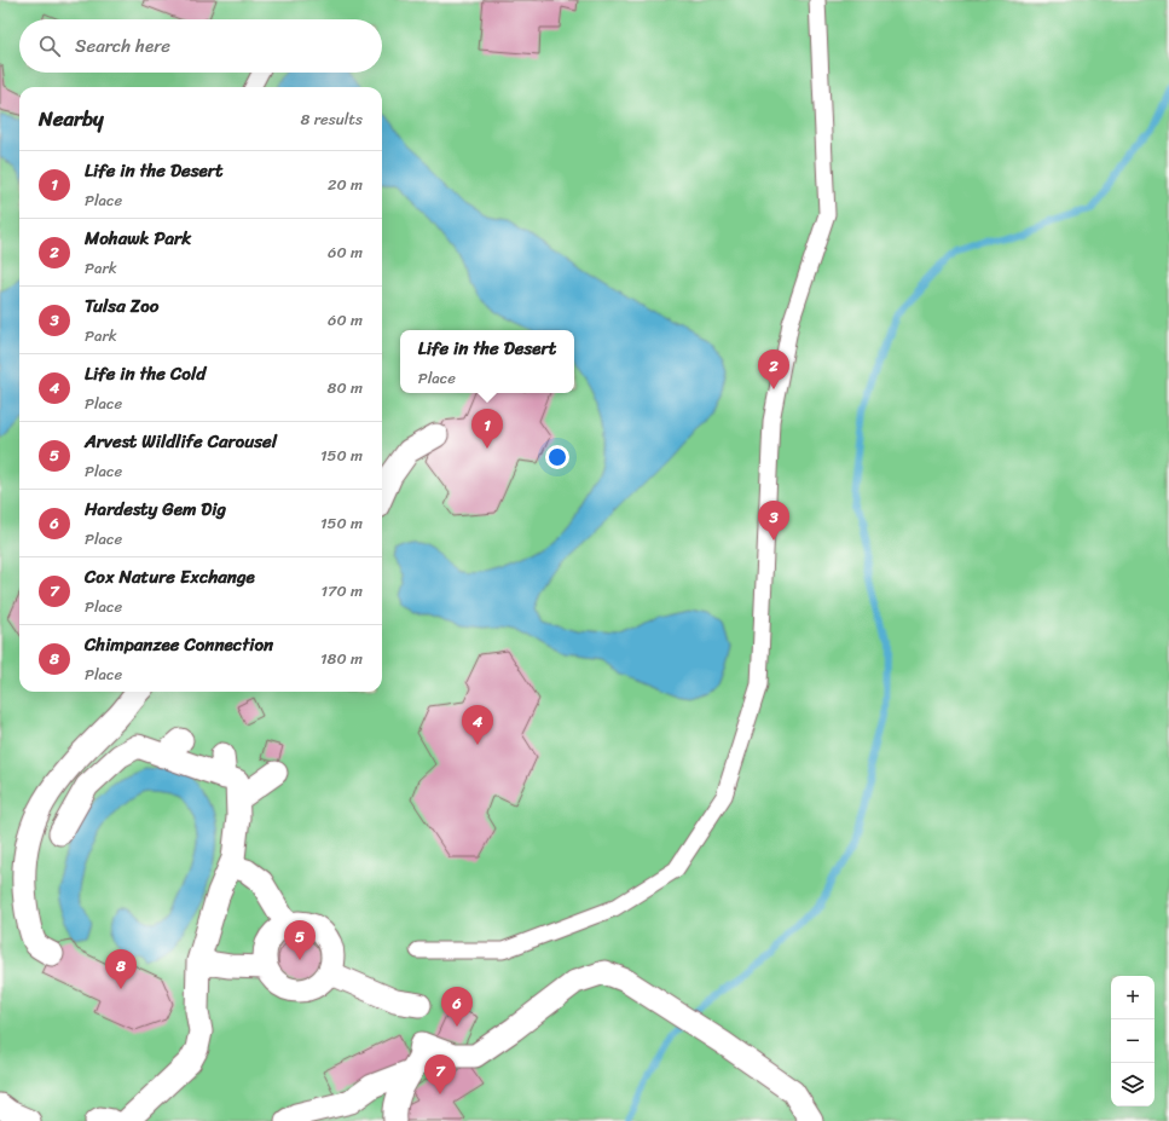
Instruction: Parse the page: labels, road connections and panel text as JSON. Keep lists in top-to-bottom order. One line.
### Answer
{"page":{"search":"Search here","heading":["Nearby","8 results"],"list":[{"mark":"1","name":"Life in the Desert","note":"Place","value":"20 m"},{"mark":"2","name":"Mohawk Park","note":"Park","value":"60 m"},{"mark":"3","name":"Tulsa Zoo","note":"Park","value":"60 m"},{"mark":"4","name":"Life in the Cold","note":"Place","value":"80 m"},{"mark":"5","name":"Arvest Wildlife Carousel","note":"Place","value":"150 m"},{"mark":"6","name":"Hardesty Gem Dig","note":"Place","value":"150 m"},{"mark":"7","name":"Cox Nature Exchange","note":"Place","value":"170 m"},{"mark":"8","name":"Chimpanzee Connection","note":"Place","value":"180 m"}],"popup":["Life in the Desert","Place"],"pins":["2","1","3","4","5","8","6","7"],"map_buttons":["+","−"]}}
